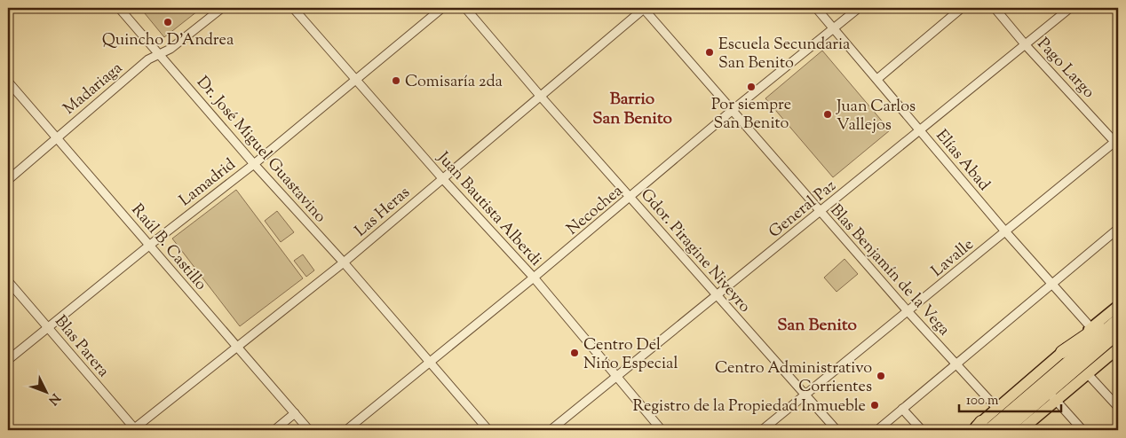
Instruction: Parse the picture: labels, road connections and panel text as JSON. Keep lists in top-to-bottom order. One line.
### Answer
{"streets":{"street":["Pago Largo","Madariaga","Dr. José Miguel Guastavino","Elías Abad","Lamadrid","Juan Bautista Alberdi","General Paz","Necochea","Las Heras","Raúl B. Castillo","Gdor. Piragine Niveyro","Lavalle","Blas Benjamín de la Vega","Blas Parera"]},"crossings":[["Pago Largo","General Paz"],["Pago Largo","Lavalle"],["Madariaga","Dr. José Miguel Guastavino"],["Madariaga","Raúl B. Castillo"],["Dr. José Miguel Guastavino","Lamadrid"],["Dr. José Miguel Guastavino","Necochea"],["Dr. José Miguel Guastavino","Las Heras"],["Elías Abad","General Paz"],["Elías Abad","Necochea"],["Elías Abad","Lavalle"],["Lamadrid","Juan Bautista Alberdi"],["Lamadrid","Raúl B. Castillo"],["Lamadrid","Blas Parera"],["Juan Bautista Alberdi","General Paz"],["Juan Bautista Alberdi","Necochea"],["Juan Bautista Alberdi","Las Heras"],["General Paz","Gdor. Piragine Niveyro"],["General Paz","Blas Benjamín de la Vega"],["Necochea","Gdor. Piragine Niveyro"],["Necochea","Blas Benjamín de la Vega"],["Las Heras","Raúl B. Castillo"],["Las Heras","Gdor. Piragine Niveyro"],["Las Heras","Blas Benjamín de la Vega"],["Las Heras","Blas Parera"],["Gdor. Piragine Niveyro","Lavalle"],["Lavalle","Blas Benjamín de la Vega"]],"districts":["Barrio San Benito","San Benito"],"places":["Quincho D'Andrea","Escuela Secundaria San Benito","Comisaría 2da","Por siempre San Benito","Juan Carlos Vallejos","Centro Del Nińo Especial","Centro Administrativo Corrientes","Registro de la Propiedad Inmueble"],"scale_bar":"100 m","north":"bottom right"}
